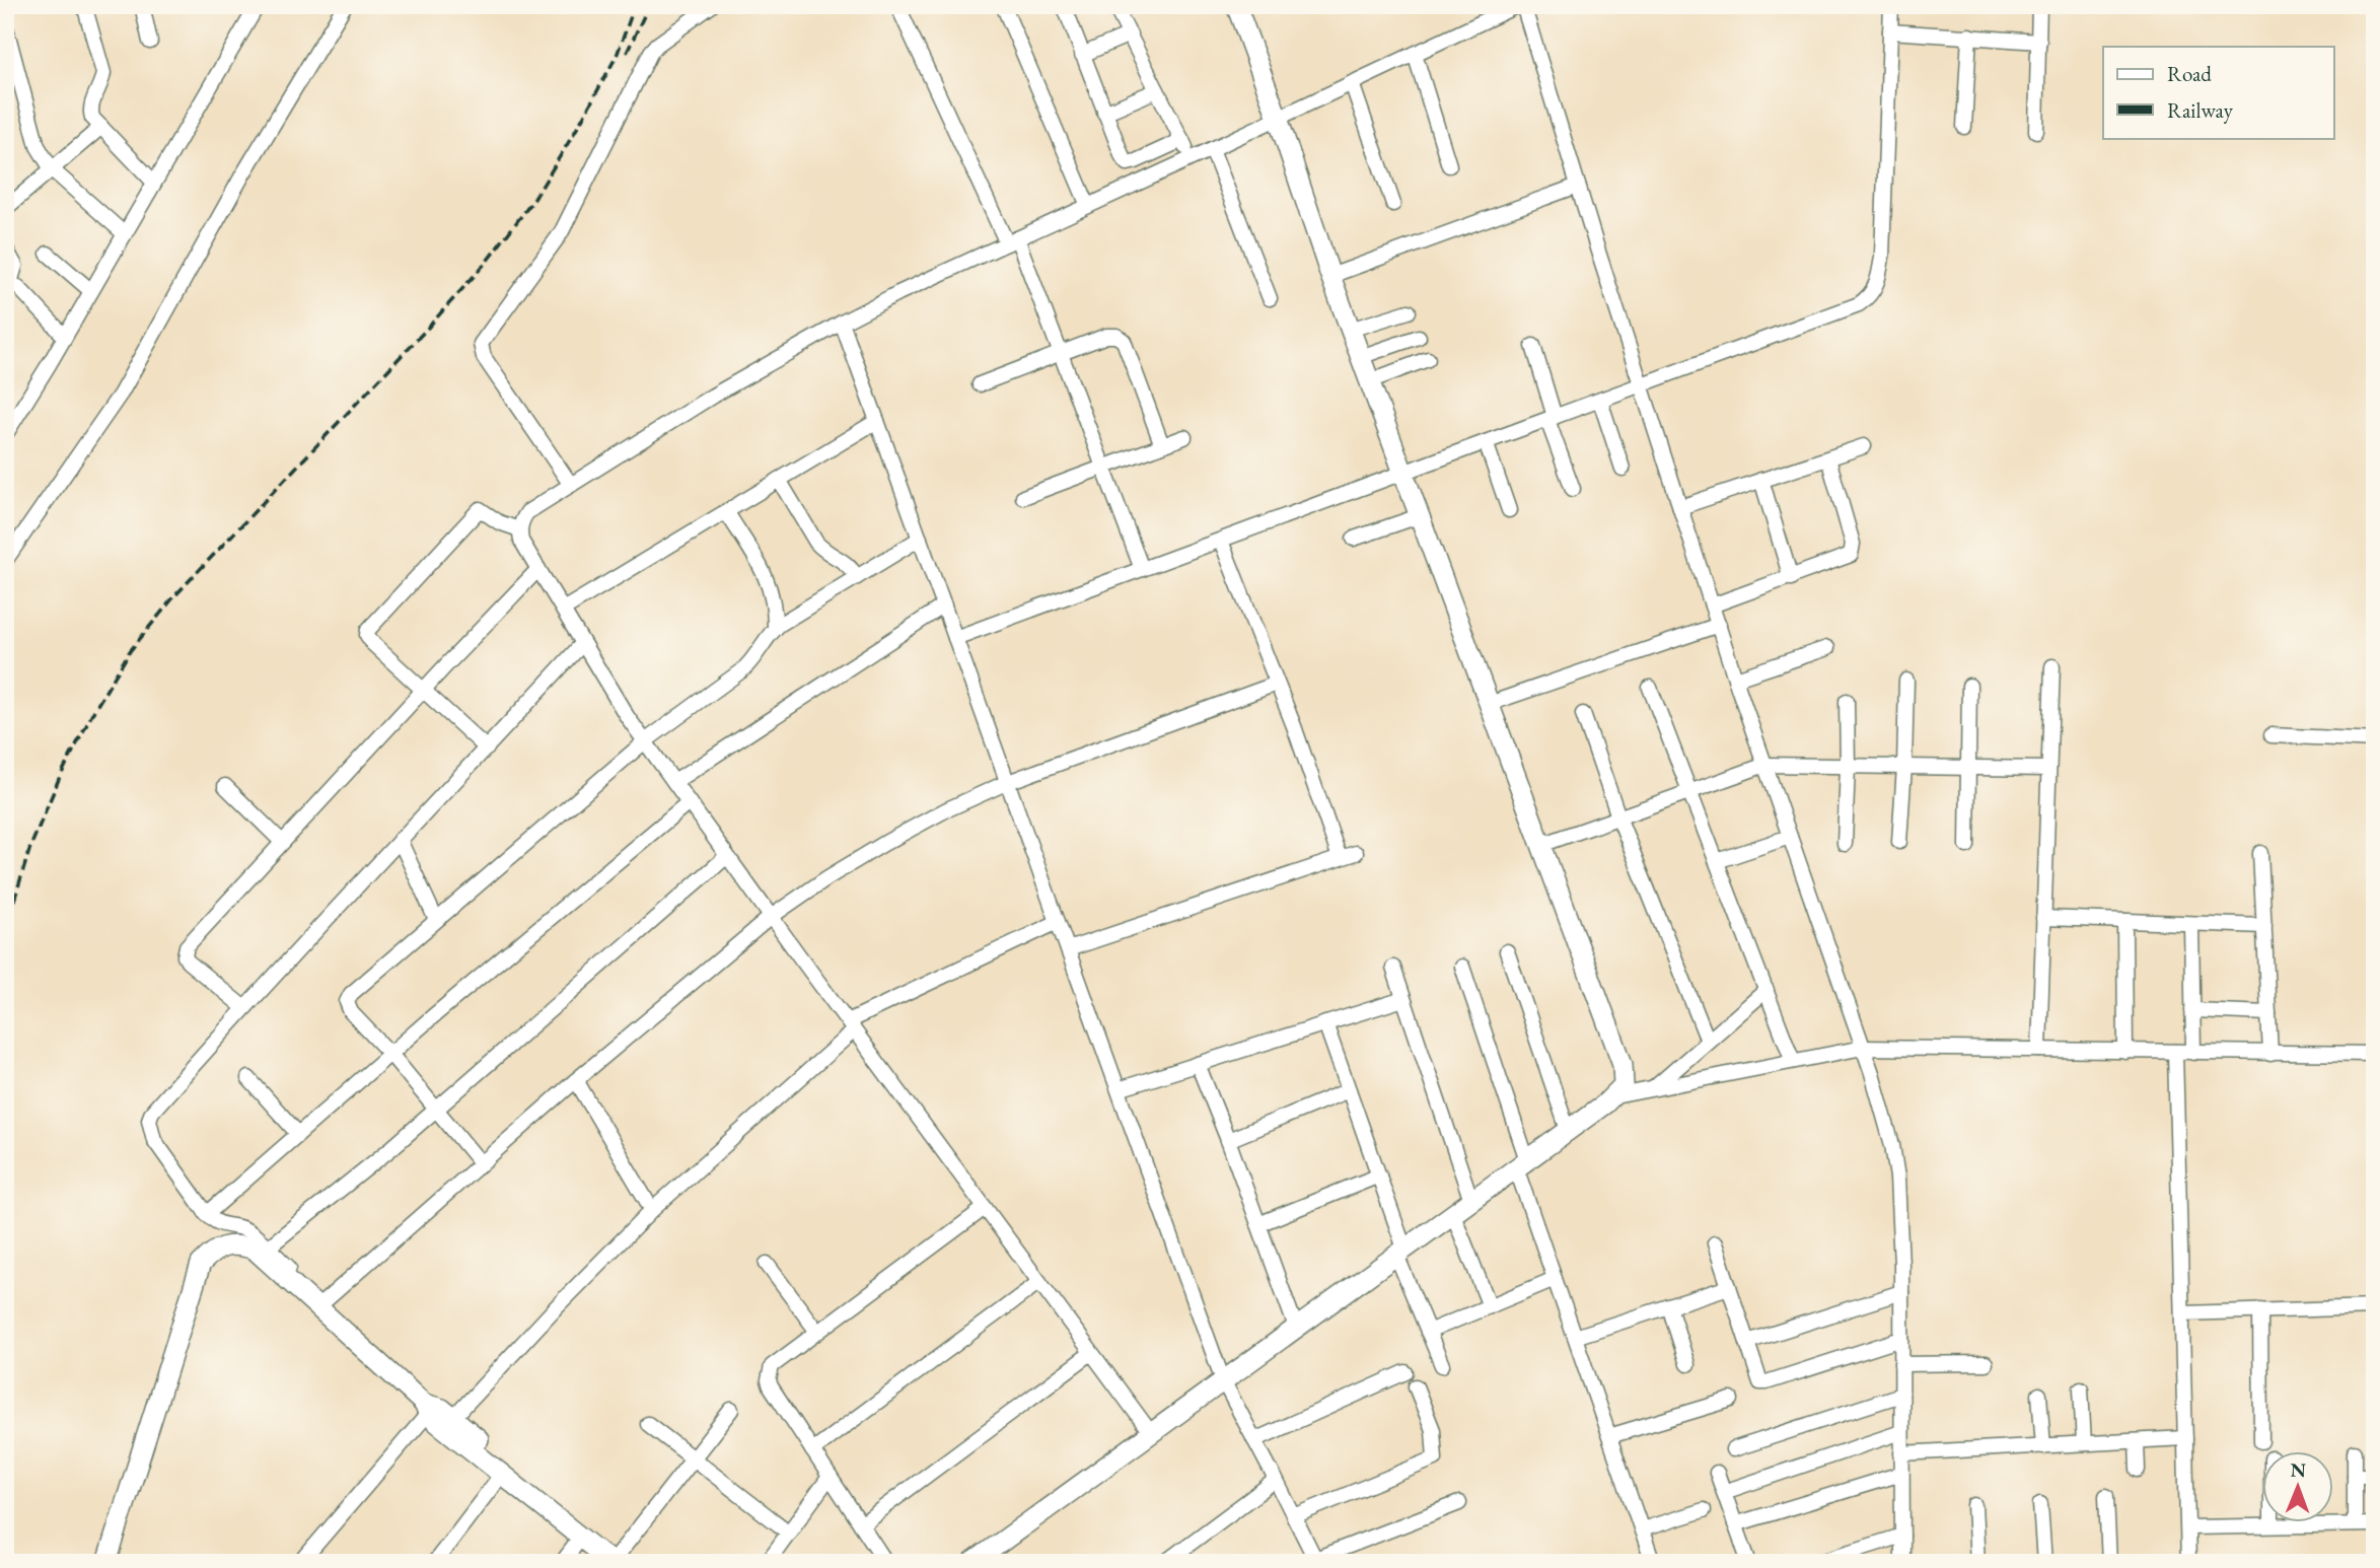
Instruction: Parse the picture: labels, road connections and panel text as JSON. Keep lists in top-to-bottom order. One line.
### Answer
{"legend":["Road","Railway"],"north":"top"}
